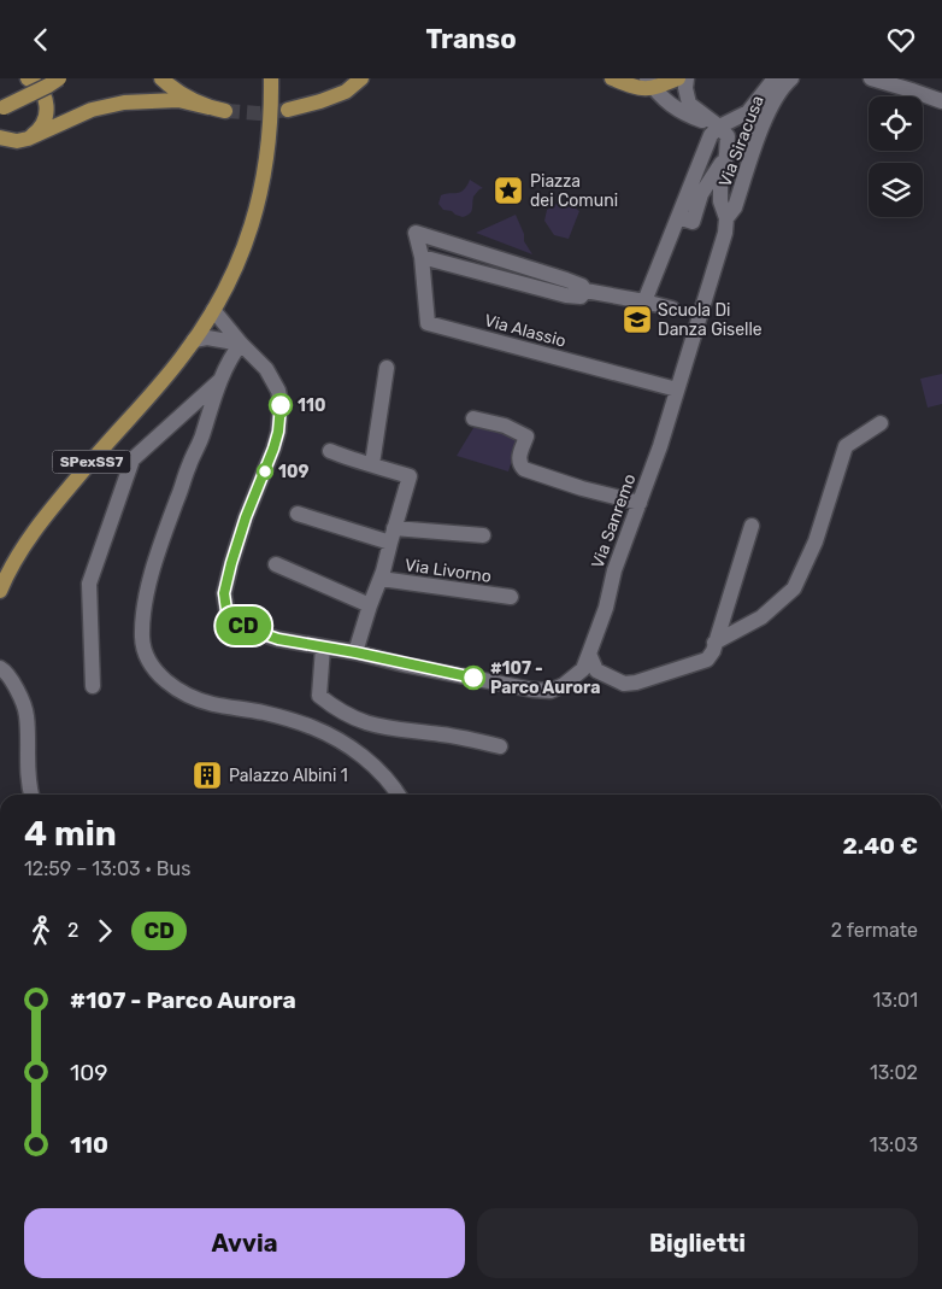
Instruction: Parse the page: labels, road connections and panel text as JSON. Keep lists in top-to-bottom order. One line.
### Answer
{"streets":{"main road":["SPexSS7"],"street":["Via Siracusa","Via Alassio","Via Sanremo","Via Livorno"]},"crossings":[["Via Siracusa","Via Sanremo"],["Via Alassio","Via Sanremo"],["SPexSS7","Via Sanremo"],["Via Sanremo","Via Livorno"]],"places":{"place":["Piazza dei Comuni"],"school or university":["Scuola Di Danza Giselle"],"other":["110","109","#107 - Parco Aurora"],"building":["Palazzo Albini 1"]},"lines":["bus line CD"],"page":{"header":"Transo","on_map":"CD","heading":["4 min","12:59 – 13:03 · Bus","2.40 €"],"legs":["2","CD","2 fermate"],"list":[{"name":"#107 - Parco Aurora","value":"13:01"},{"name":"109","value":"13:02"},{"name":"110","value":"13:03"}],"buttons":["Avvia","Biglietti"]}}
